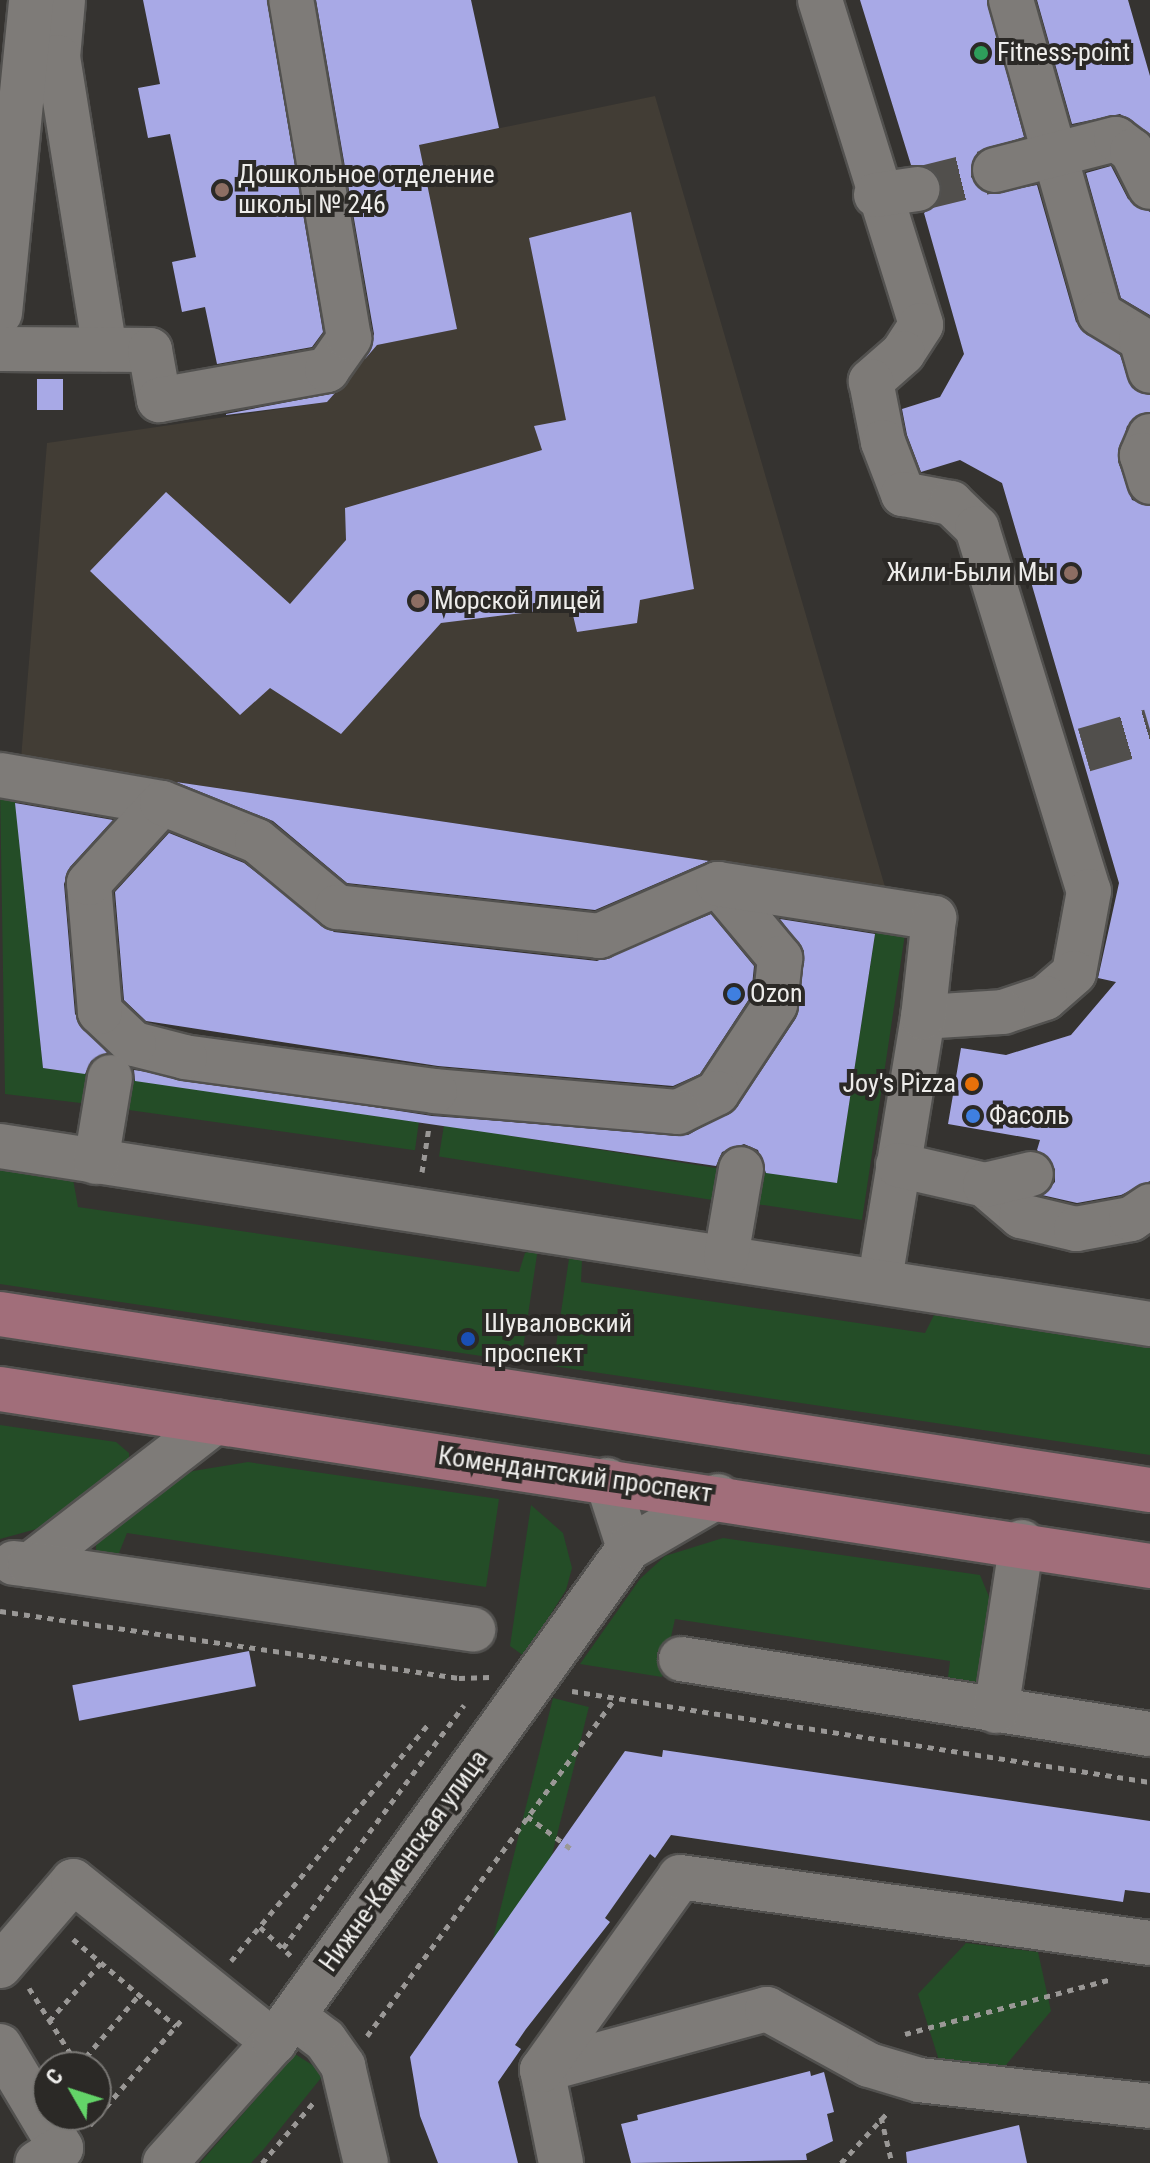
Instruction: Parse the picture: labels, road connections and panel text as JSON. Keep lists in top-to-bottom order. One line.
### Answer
{"streets":{"main road":["Комендантский проспект"],"street":["Нижне-Каменская улица"]},"crossings":[["Комендантский проспект","Нижне-Каменская улица"]],"places":["Fitness-point","Дошкольное отделение школы № 246","Жили-Были Мы","Морской лицей","Ozon","Joy's Pizza","Фасоль","Шуваловский проспект"],"north":"top left"}
